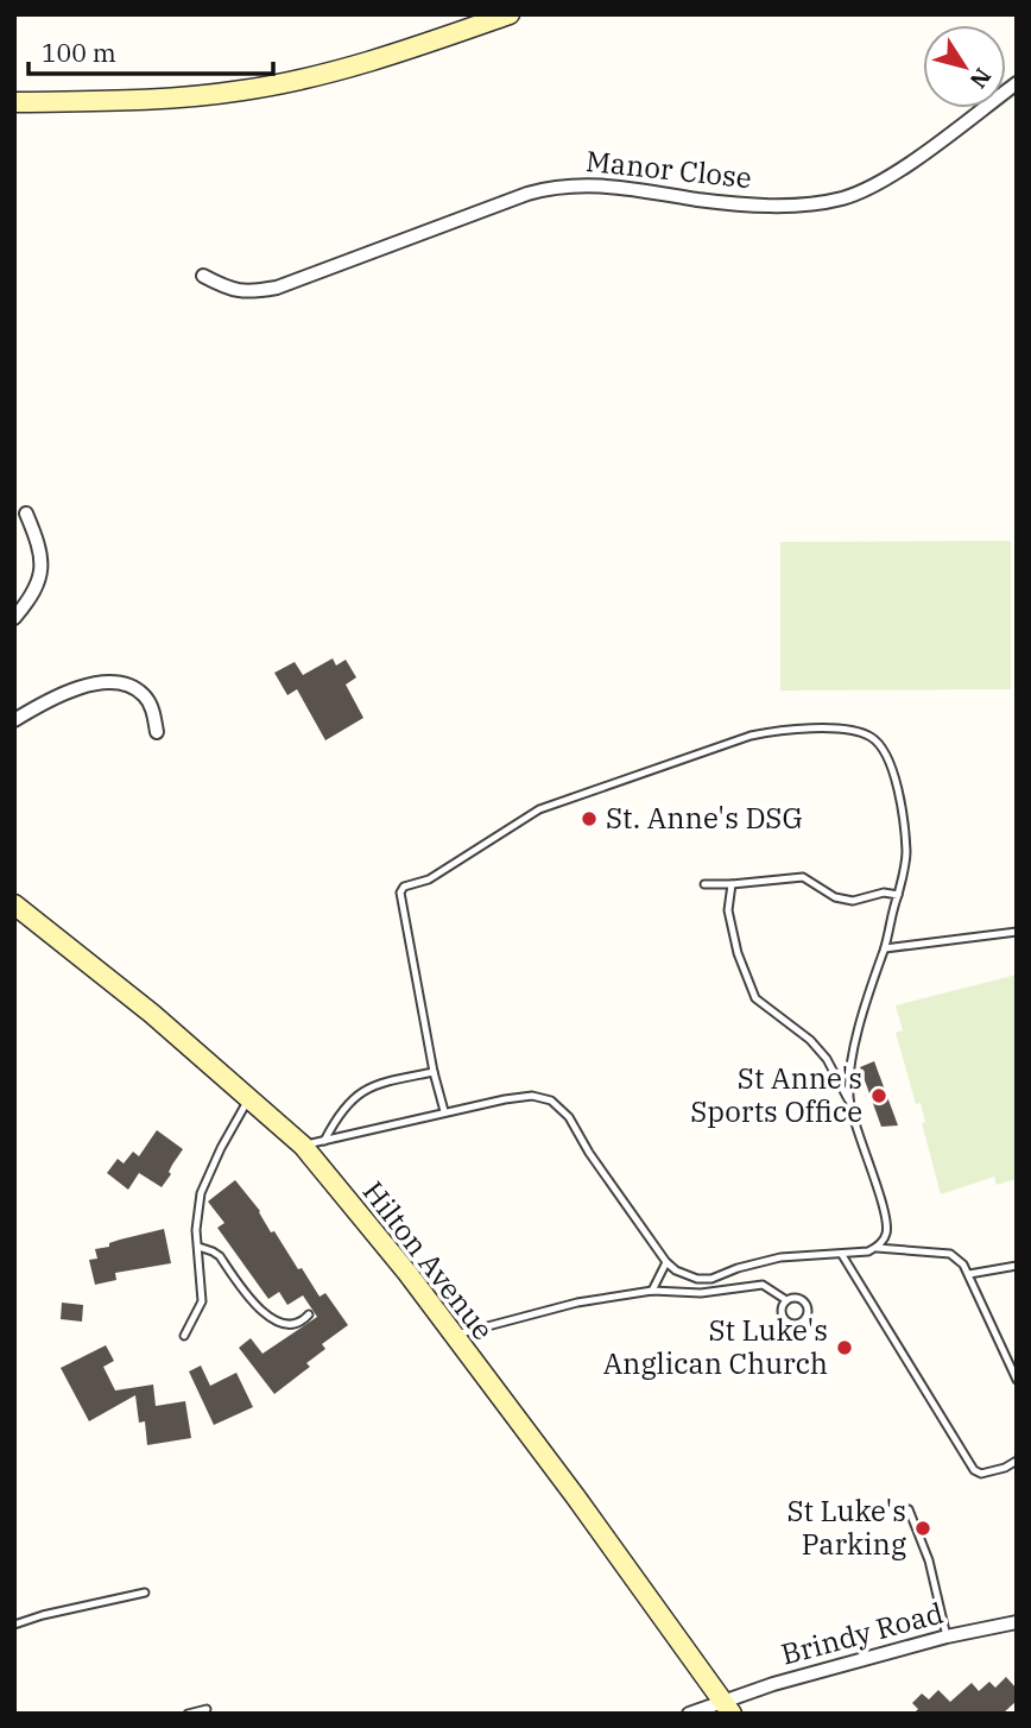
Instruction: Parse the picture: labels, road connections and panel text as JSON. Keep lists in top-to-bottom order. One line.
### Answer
{"streets":{"street":["Manor Close","Hilton Avenue","Brindy Road"]},"crossings":[["Hilton Avenue","Brindy Road"]],"places":["St. Anne's DSG","St Anne's Sports Office","St Luke's Anglican Church","St Luke's Parking"],"scale_bar":"100 m","north":"bottom right"}
